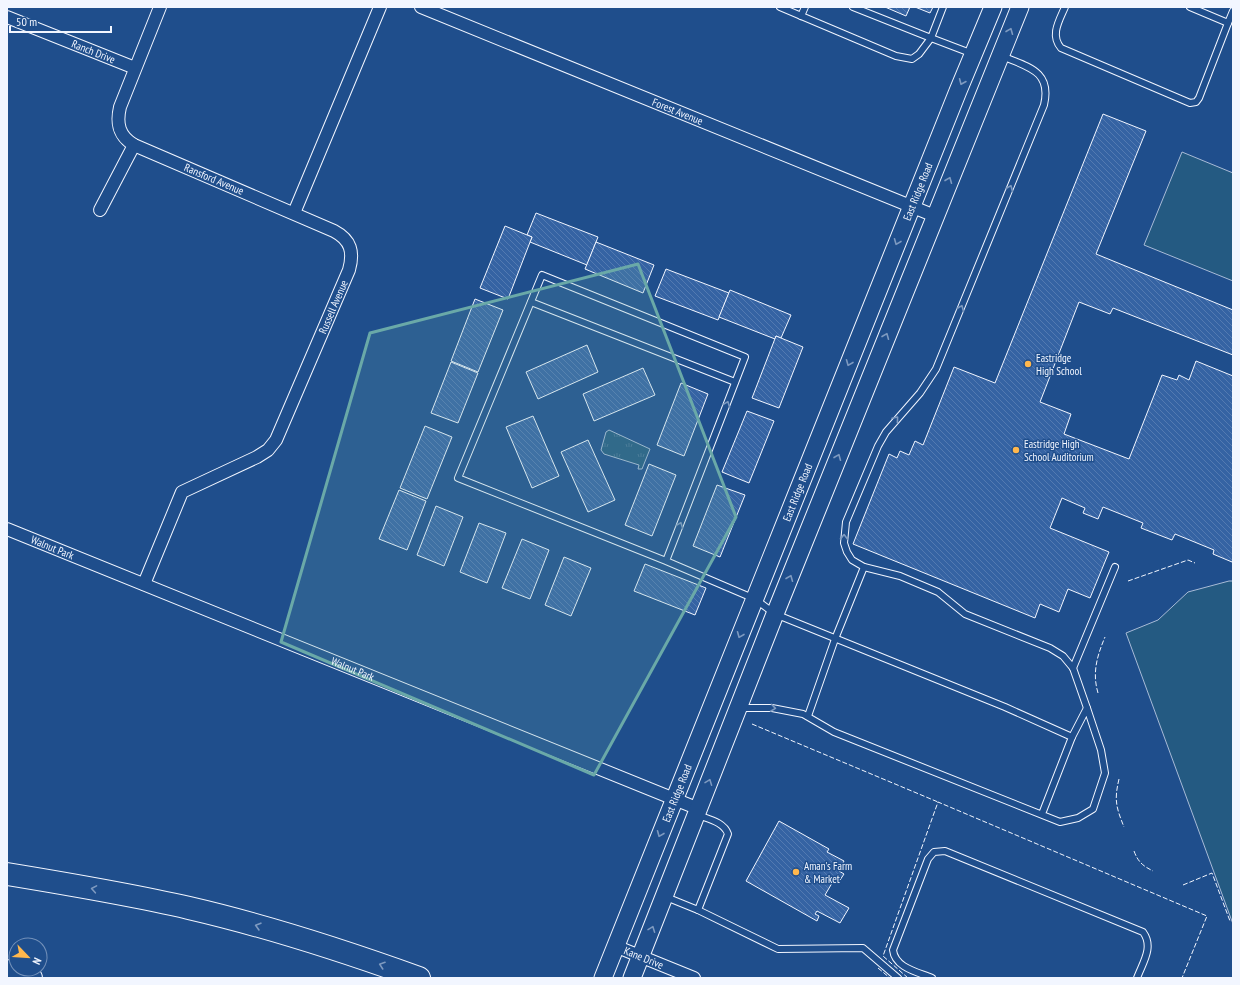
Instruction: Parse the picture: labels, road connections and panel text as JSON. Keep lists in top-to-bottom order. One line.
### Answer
{"streets":{"main road":["East Ridge Road"],"street":["Ranch Drive","Forest Avenue","Ransford Avenue","Russell Avenue","Walnut Park","Kane Drive"]},"crossings":[["Ranch Drive","Ransford Avenue"],["Forest Avenue","East Ridge Road"],["Ransford Avenue","Russell Avenue"],["East Ridge Road","Walnut Park"],["East Ridge Road","Kane Drive"],["Russell Avenue","Walnut Park"]],"places":["Eastridge High School","Eastridge High School Auditorium","Aman's Farm & Market"],"scale_bar":"50 m","north":"bottom right"}
